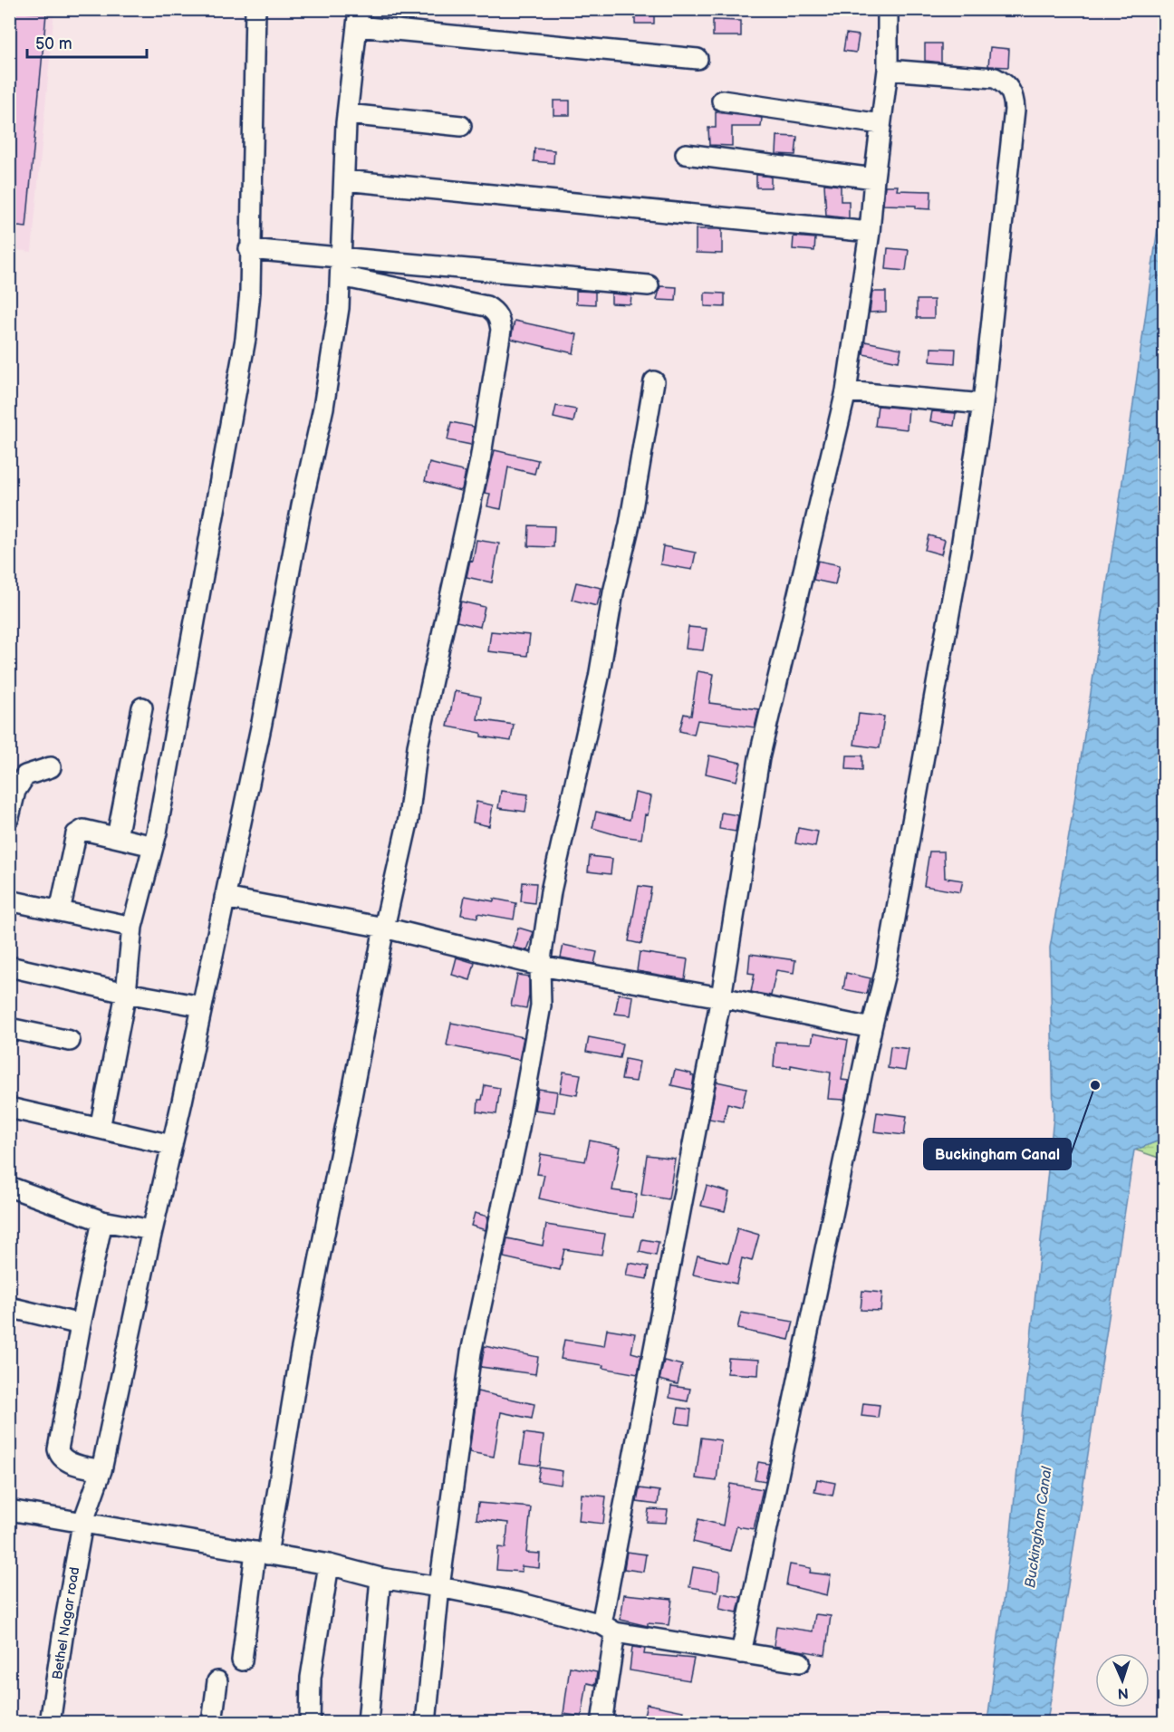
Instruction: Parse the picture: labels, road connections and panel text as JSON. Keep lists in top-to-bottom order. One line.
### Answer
{"streets":{"street":["Bethel Nagar road"]},"water":["Buckingham Canal"],"places":["Buckingham Canal"],"scale_bar":"50 m","north":"bottom"}
